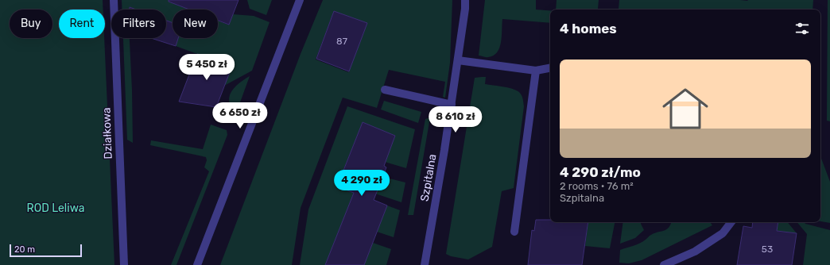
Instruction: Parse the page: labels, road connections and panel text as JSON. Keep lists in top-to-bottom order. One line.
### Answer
{"streets":{"street":["Działkowa","Szpitalna"]},"parks":["ROD Leliwa"],"house_numbers":["87","53"],"scale_bar":"20 m","page":{"chip":["Buy","Rent","Filters","New"],"heading":"4 homes","list":[{"name":"4 290 zł/mo","note":"2 rooms · 76 m² · Szpitalna"}],"price":["5 450 zł","6 650 zł","8 610 zł","4 290 zł"],"scale":"20 m"}}
